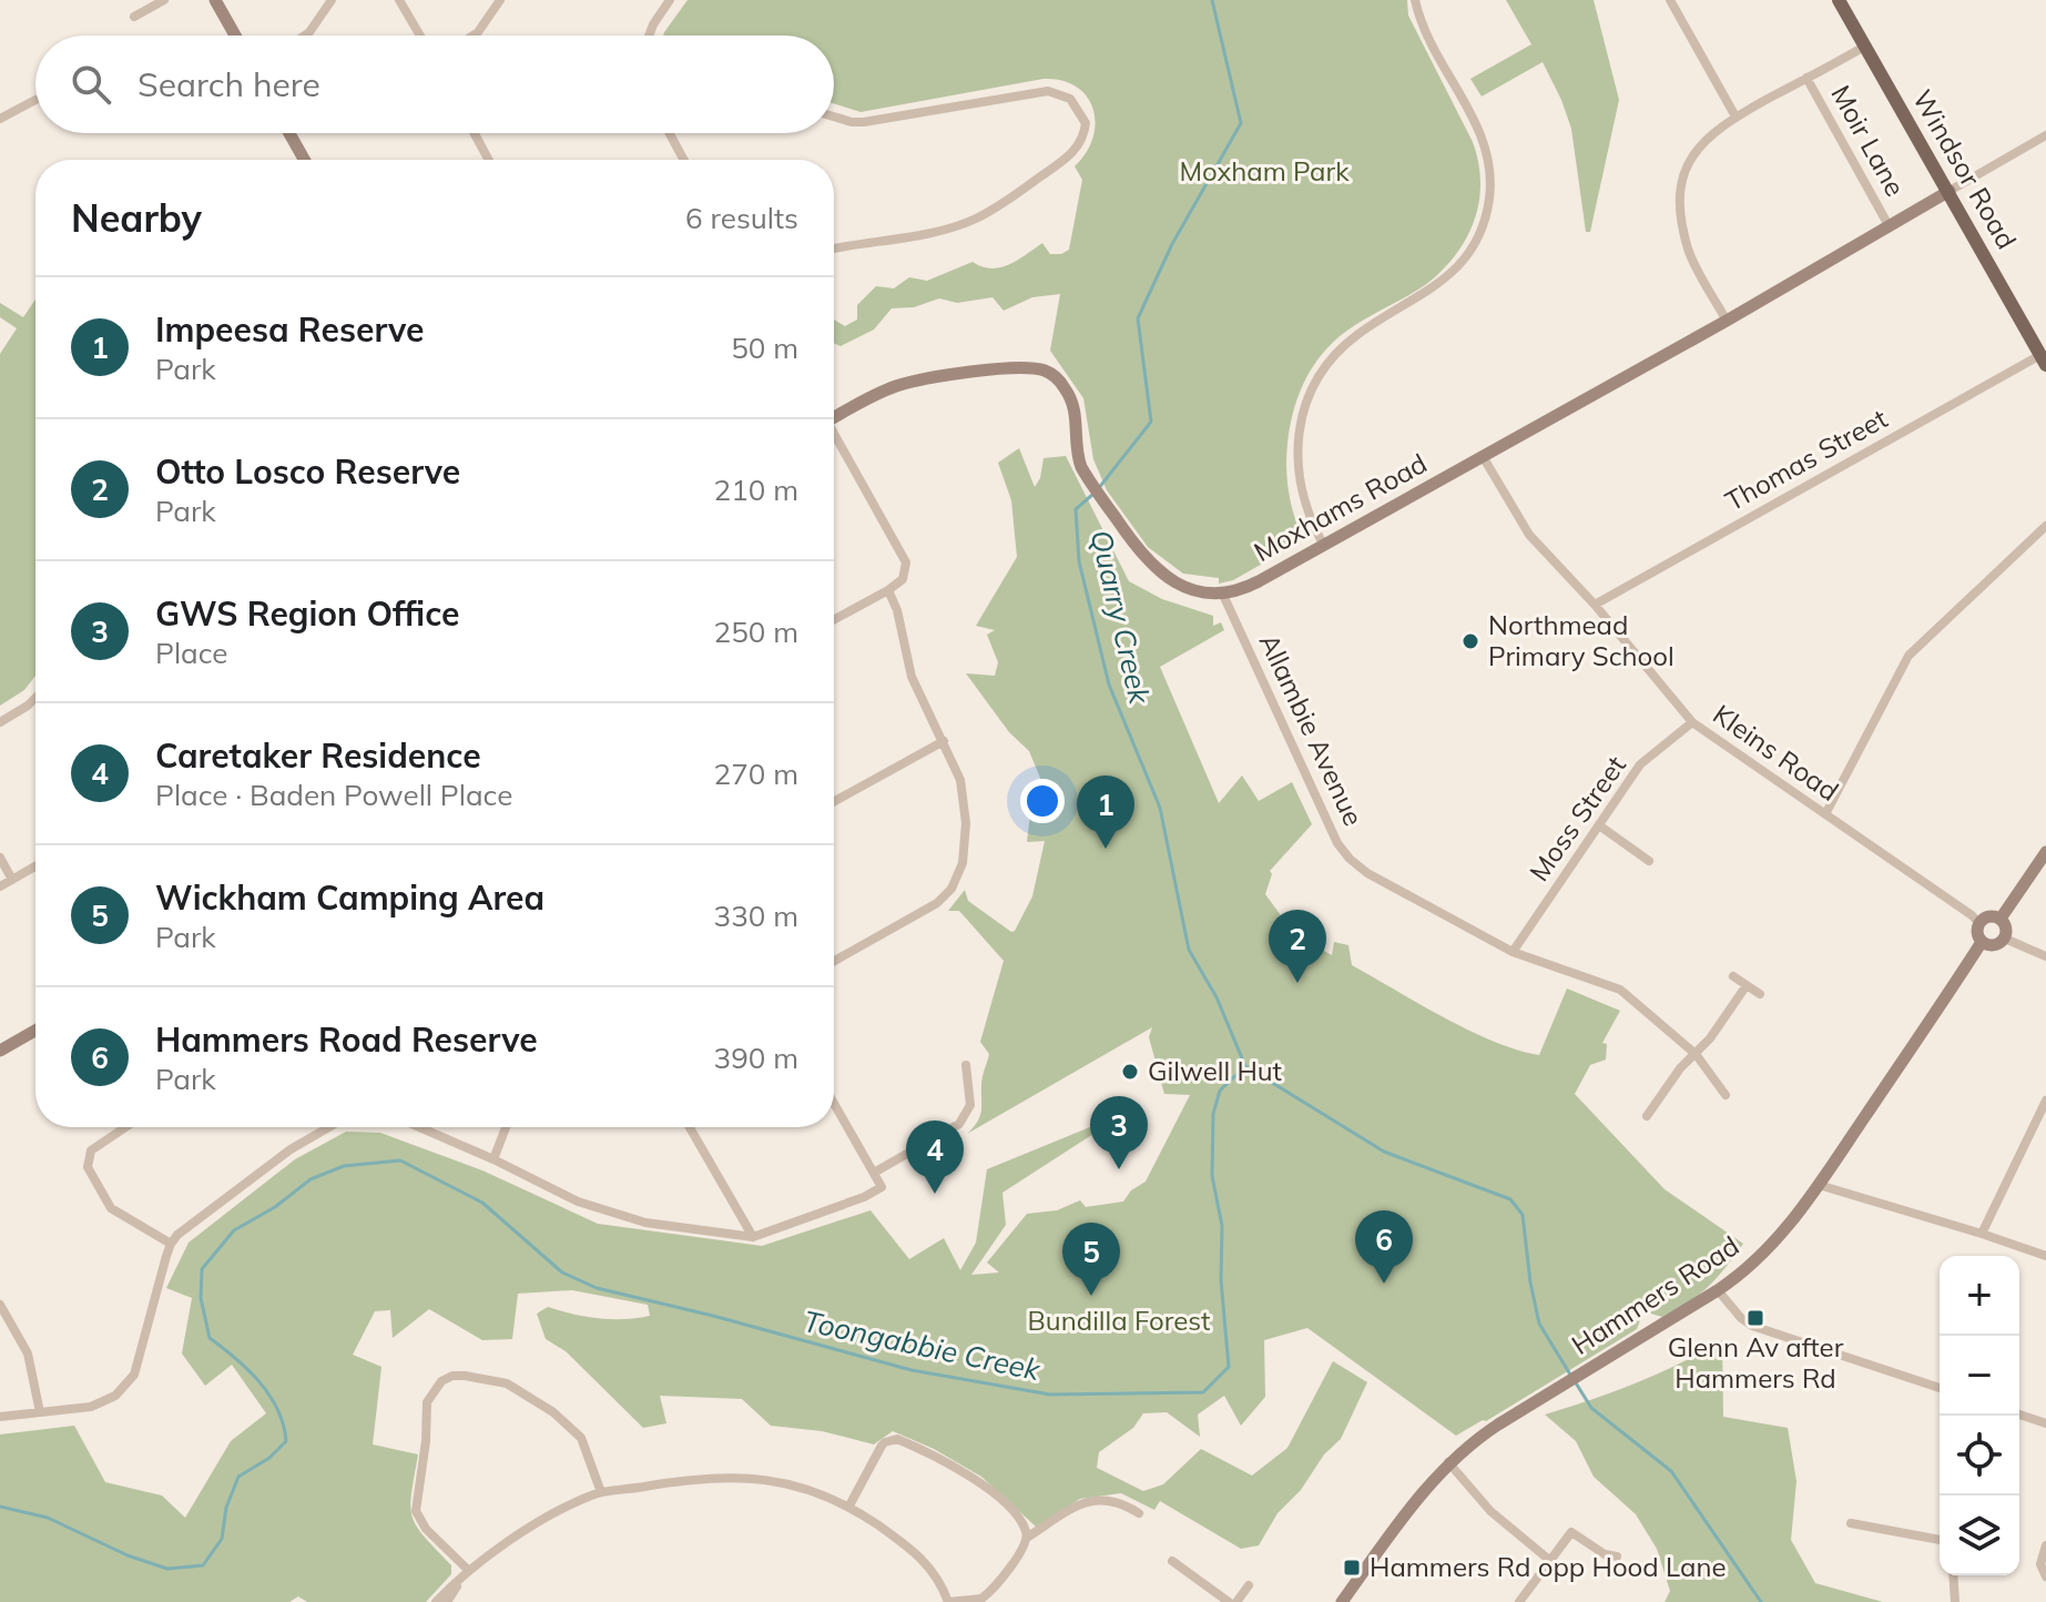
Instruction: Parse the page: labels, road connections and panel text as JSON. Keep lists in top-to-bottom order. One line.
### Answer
{"streets":{"main road":["Windsor Road"],"street":["Moir Lane","Thomas Street","Moxhams Road","Allambie Avenue","Kleins Road","Moss Street","Hammers Road"]},"crossings":[["Moir Lane","Moxhams Road"],["Windsor Road","Thomas Street"],["Windsor Road","Moxhams Road"],["Thomas Street","Kleins Road"],["Moxhams Road","Allambie Avenue"],["Moxhams Road","Kleins Road"],["Allambie Avenue","Moss Street"],["Kleins Road","Moss Street"],["Kleins Road","Hammers Road"]],"water":["Quarry Creek","Toongabbie Creek"],"parks":["Moxham Park","Bundilla Forest"],"places":{"other":["Northmead Primary School","Gilwell Hut"],"transit":["Glenn Av after Hammers Rd","Hammers Rd opp Hood Lane"]},"page":{"search":"Search here","heading":["Nearby","6 results"],"list":[{"mark":"1","name":"Impeesa Reserve","note":"Park","value":"50 m"},{"mark":"2","name":"Otto Losco Reserve","note":"Park","value":"210 m"},{"mark":"3","name":"GWS Region Office","note":"Place","value":"250 m"},{"mark":"4","name":"Caretaker Residence","note":"Place · Baden Powell Place","value":"270 m"},{"mark":"5","name":"Wickham Camping Area","note":"Park","value":"330 m"},{"mark":"6","name":"Hammers Road Reserve","note":"Park","value":"390 m"}],"pins":["1","2","3","4","6","5"],"map_buttons":["+","−"]}}
